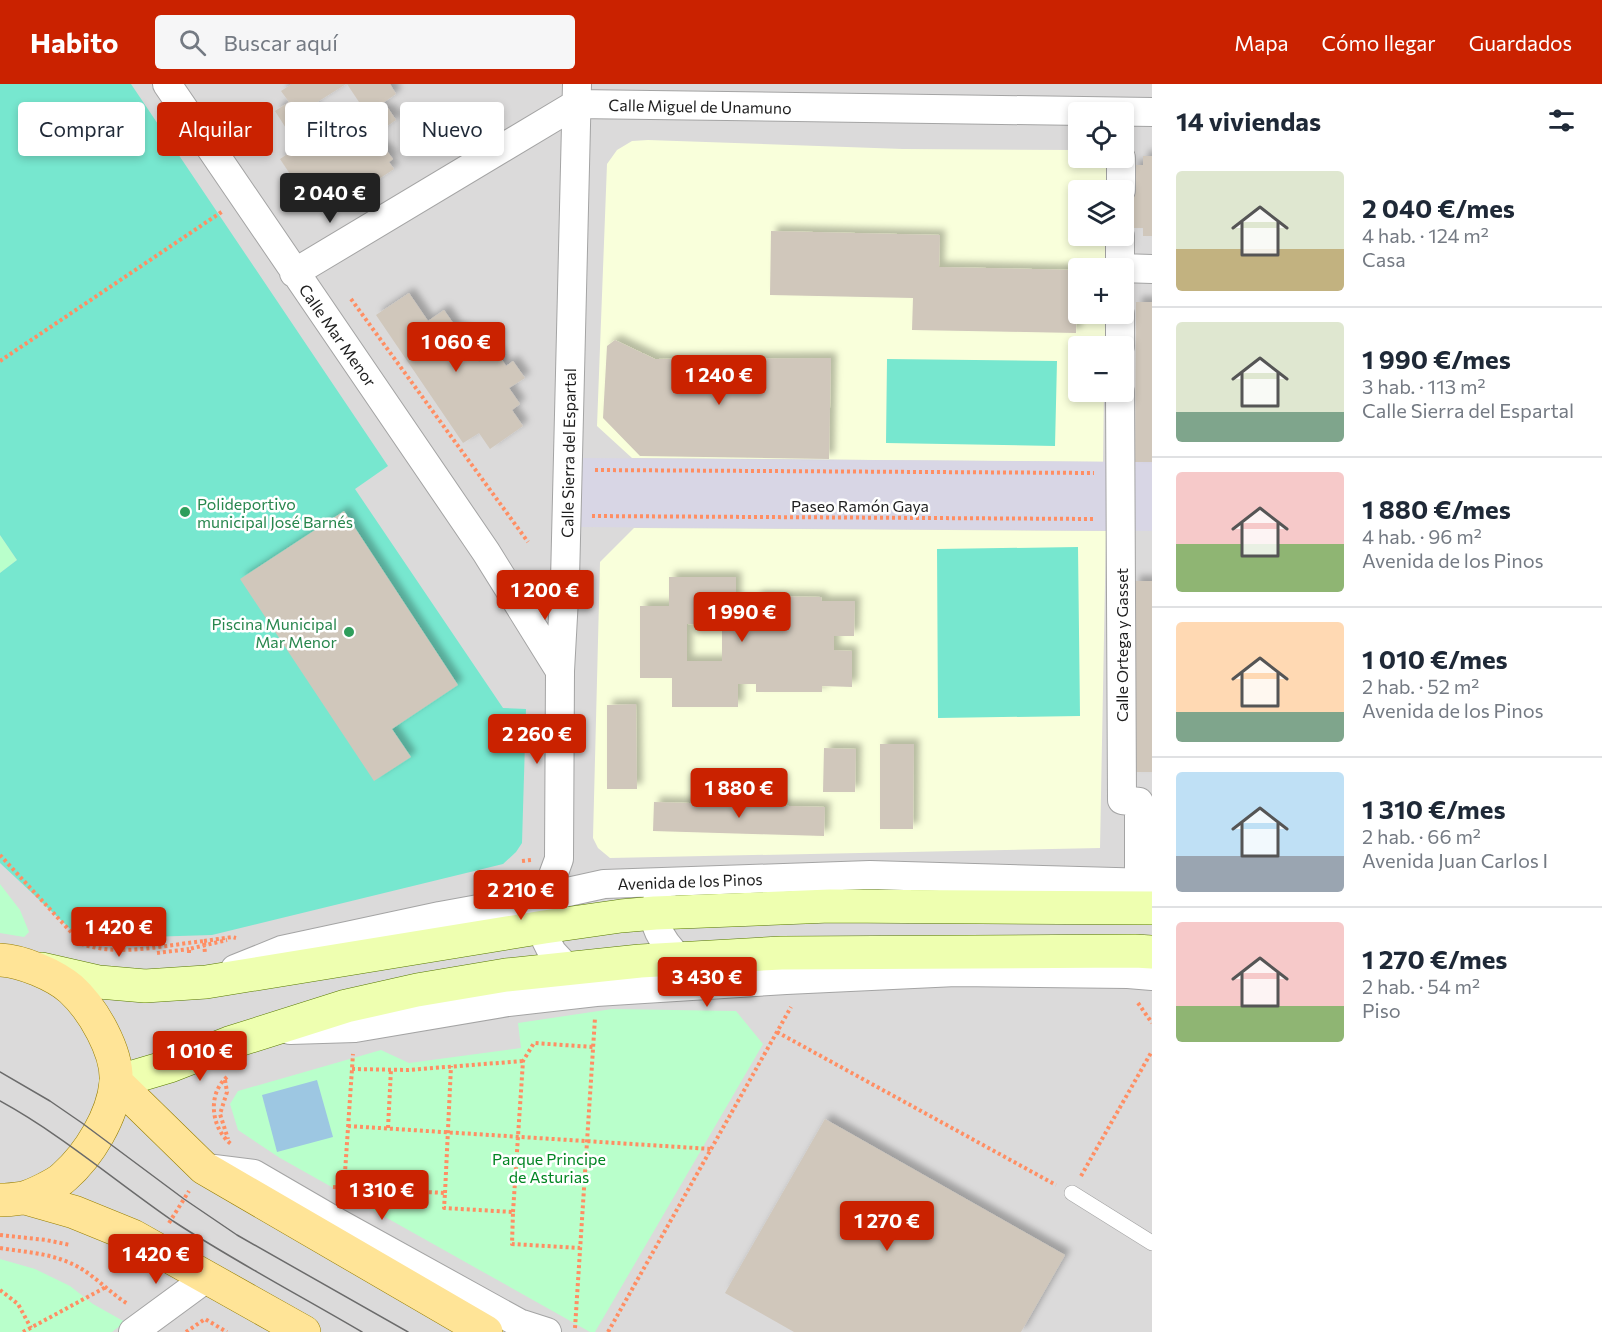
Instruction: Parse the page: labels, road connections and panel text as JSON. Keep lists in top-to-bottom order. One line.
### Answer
{"streets":{"main road":["Avenida de los Pinos"],"street":["Calle Miguel de Unamuno","Calle Mar Menor","Calle Sierra del Espartal","Calle Ortega y Gasset"],"path":["Paseo Ramón Gaya"]},"crossings":[["Calle Miguel de Unamuno","Calle Sierra del Espartal"],["Calle Mar Menor","Calle Sierra del Espartal"],["Calle Sierra del Espartal","Paseo Ramón Gaya"],["Calle Sierra del Espartal","Avenida de los Pinos"],["Paseo Ramón Gaya","Calle Ortega y Gasset"],["Calle Ortega y Gasset","Avenida de los Pinos"]],"parks":["Parque Principe de Asturias"],"places":["Polideportivo municipal José Barnés","Piscina Municipal Mar Menor"],"page":{"header":"Habito","search":"Buscar aquí","nav":["Mapa","Cómo llegar","Guardados"],"heading":"14 viviendas","map_buttons":["+","−"],"chip":["Comprar","Alquilar","Filtros","Nuevo"],"list":[{"name":"2 040 €/mes","note":"4 hab. · 124 m² · Casa"},{"name":"1 990 €/mes","note":"3 hab. · 113 m² · Calle Sierra del Espartal"},{"name":"1 880 €/mes","note":"4 hab. · 96 m² · Avenida de los Pinos"},{"name":"1 010 €/mes","note":"2 hab. · 52 m² · Avenida de los Pinos"},{"name":"1 310 €/mes","note":"2 hab. · 66 m² · Avenida Juan Carlos I"},{"name":"1 270 €/mes","note":"2 hab. · 54 m² · Piso"}],"price":["2 040 €","1 060 €","1 240 €","1 200 €","1 990 €","2 260 €","1 880 €","2 210 €","1 420 €","3 430 €","1 010 €","1 310 €","1 270 €","1 420 €"]}}
